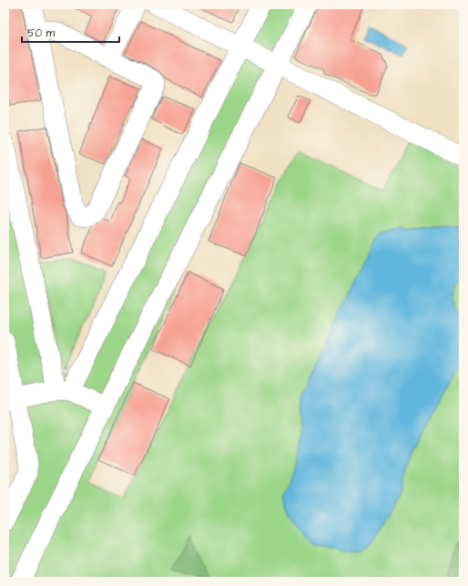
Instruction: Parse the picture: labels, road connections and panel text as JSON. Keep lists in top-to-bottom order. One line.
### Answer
{"scale_bar":"50 m"}
